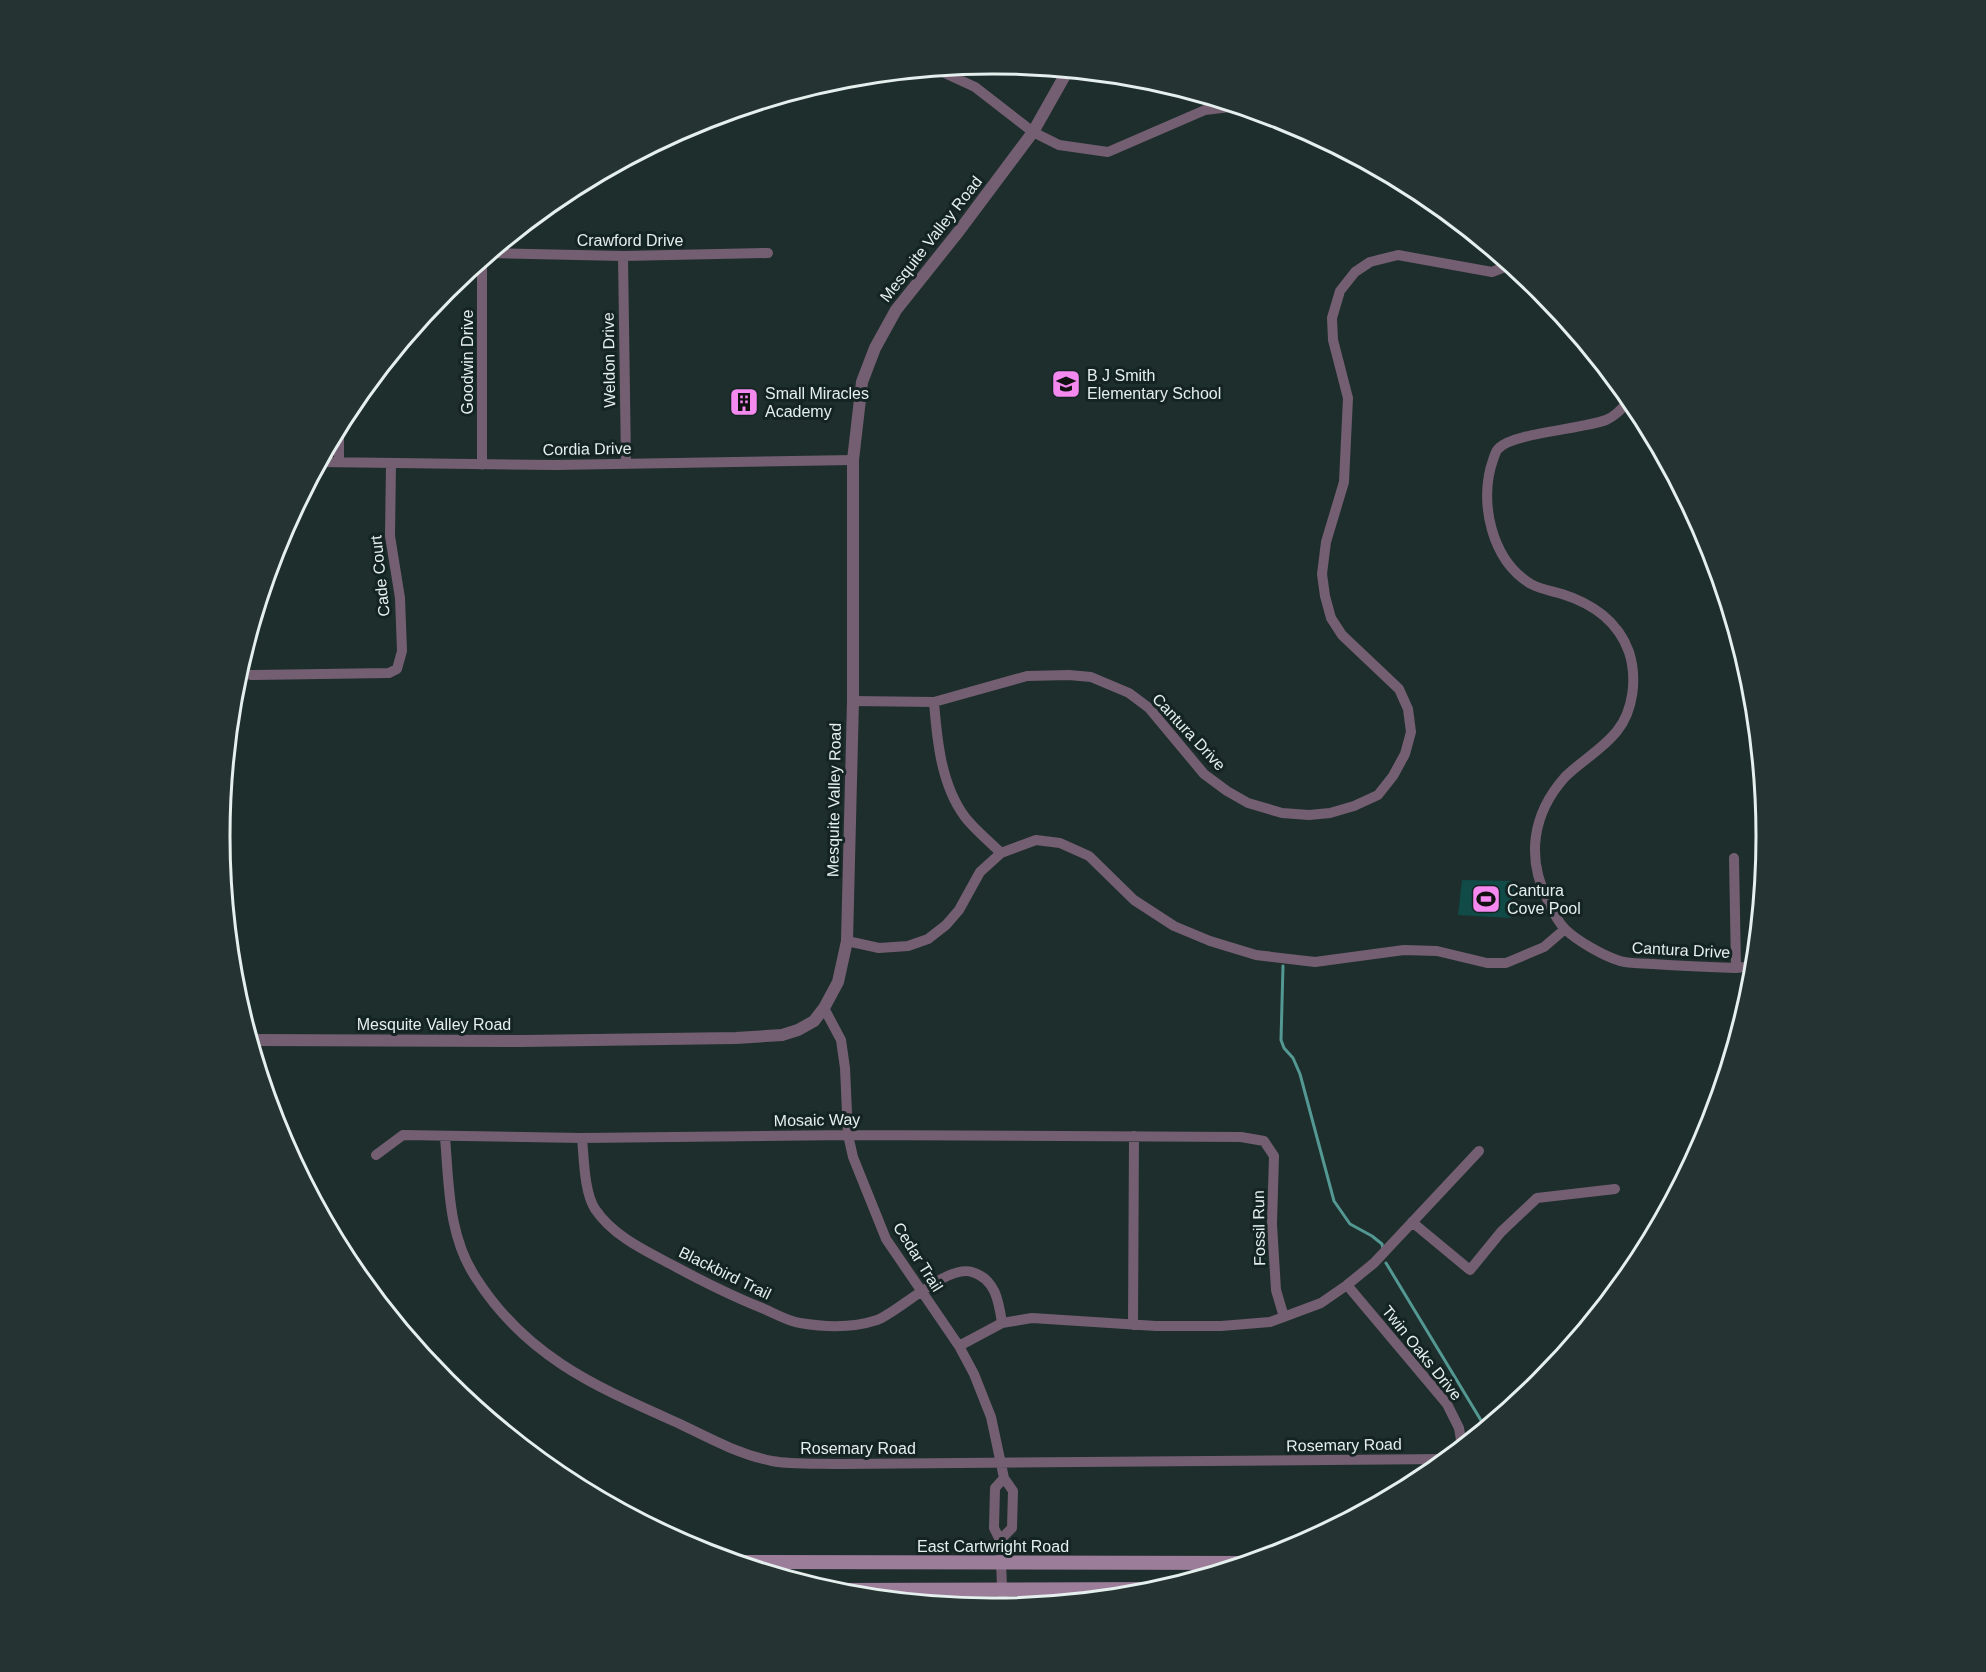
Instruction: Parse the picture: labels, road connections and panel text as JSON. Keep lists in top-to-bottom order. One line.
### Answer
{"streets":{"main road":["East Cartwright Road"],"street":["Mesquite Valley Road","Crawford Drive","Weldon Drive","Goodwin Drive","Cordia Drive","Cade Court","Cantura Drive","Mosaic Way","Fossil Run","Cedar Trail","Blackbird Trail","Twin Oaks Drive","Rosemary Road"]},"crossings":[["Mesquite Valley Road","Cordia Drive"],["Mesquite Valley Road","Cantura Drive"],["Mesquite Valley Road","Cedar Trail"],["Crawford Drive","Weldon Drive"],["Weldon Drive","Cordia Drive"],["Goodwin Drive","Cordia Drive"],["Cordia Drive","Cade Court"],["Mosaic Way","Fossil Run"],["Mosaic Way","Cedar Trail"],["Mosaic Way","Blackbird Trail"],["Mosaic Way","Rosemary Road"],["Cedar Trail","Blackbird Trail"],["Cedar Trail","Rosemary Road"],["Cedar Trail","East Cartwright Road"]],"places":{"school or university":["B J Smith Elementary School"],"building":["Small Miracles Academy"],"sports":["Cantura Cove Pool"]}}
